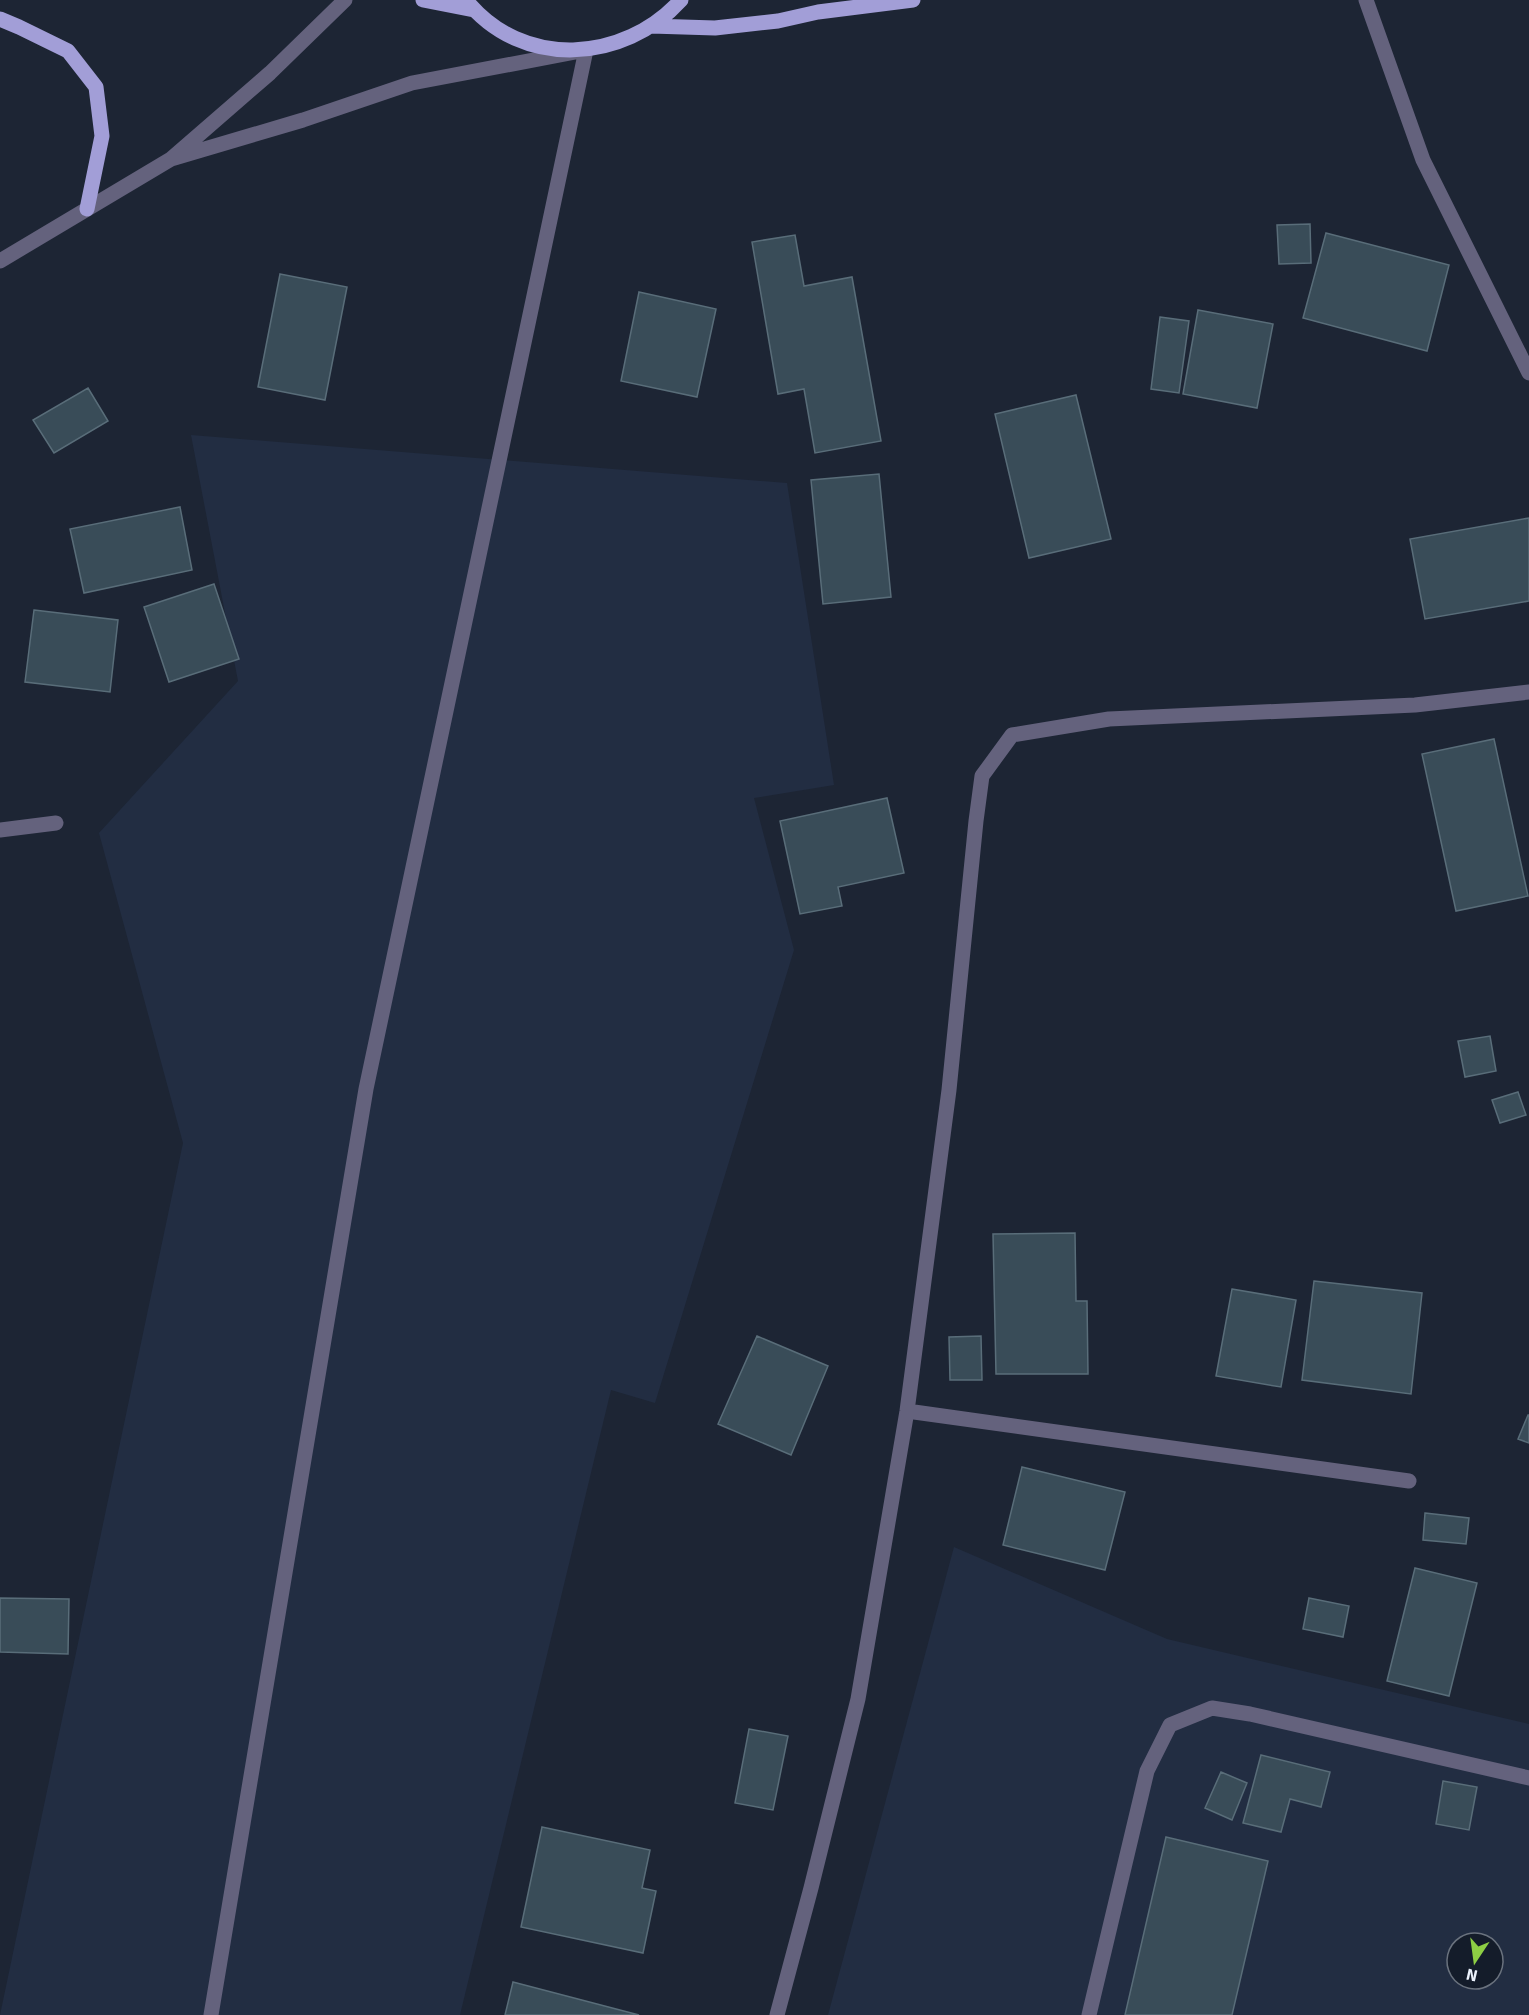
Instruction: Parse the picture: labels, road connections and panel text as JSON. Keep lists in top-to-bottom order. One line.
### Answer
{"north":"bottom"}
